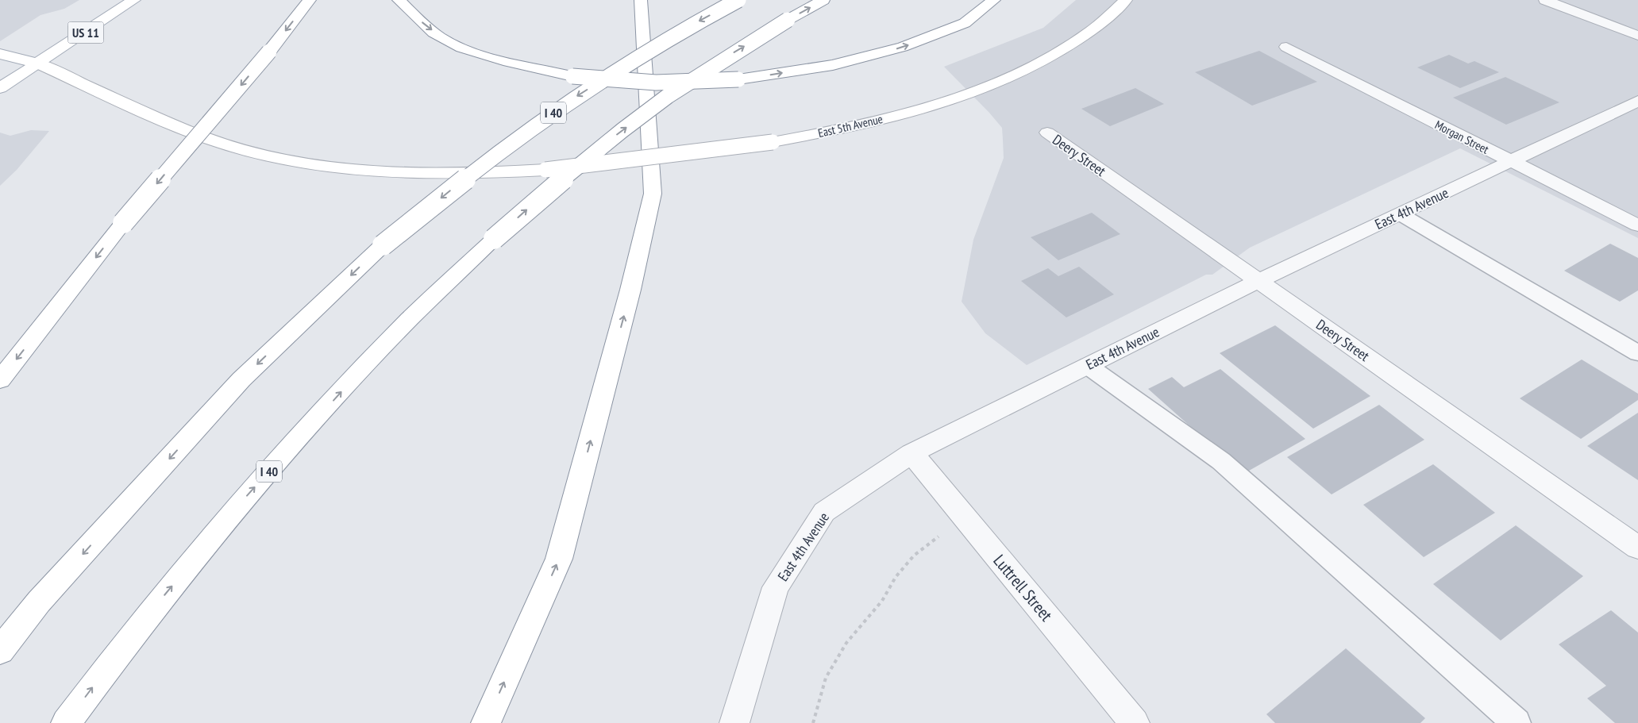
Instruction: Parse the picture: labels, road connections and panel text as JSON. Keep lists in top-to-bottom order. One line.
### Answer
{"streets":{"main road":["US 11","I 40","East 5th Avenue"],"street":["Morgan Street","Deery Street","East 4th Avenue","Luttrell Street"]},"crossings":[["US 11","East 5th Avenue"],["Morgan Street","East 4th Avenue"],["Deery Street","East 4th Avenue"],["East 4th Avenue","Luttrell Street"]]}
